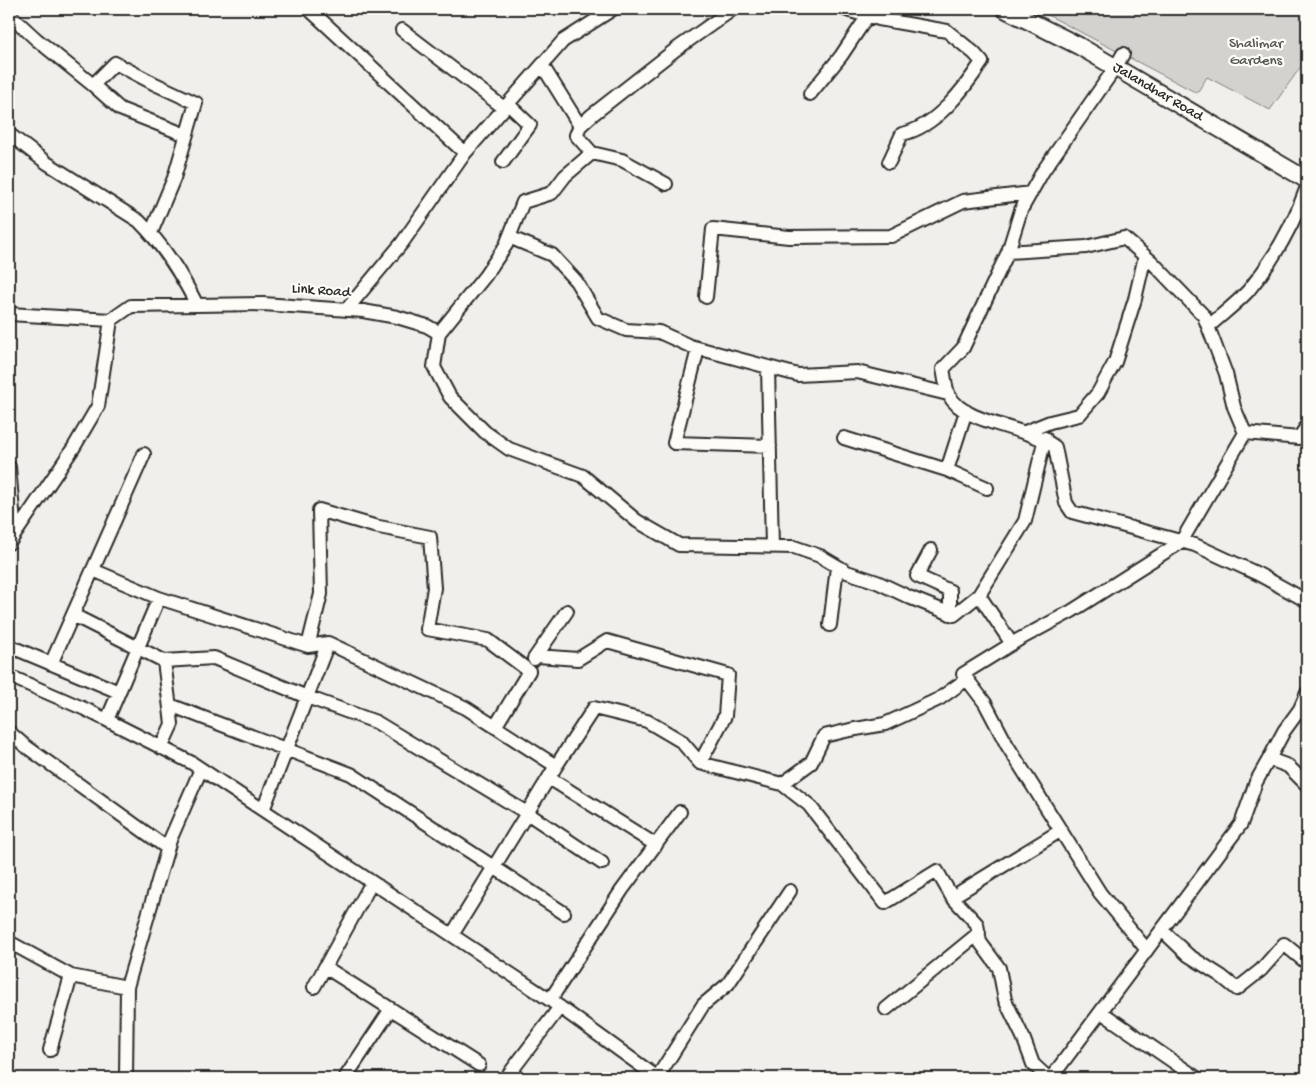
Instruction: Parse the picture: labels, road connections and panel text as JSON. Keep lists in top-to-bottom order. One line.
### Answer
{"streets":{"main road":["Jalandhar Road"],"street":["Link Road"]},"parks":["Shalimar Gardens"]}
